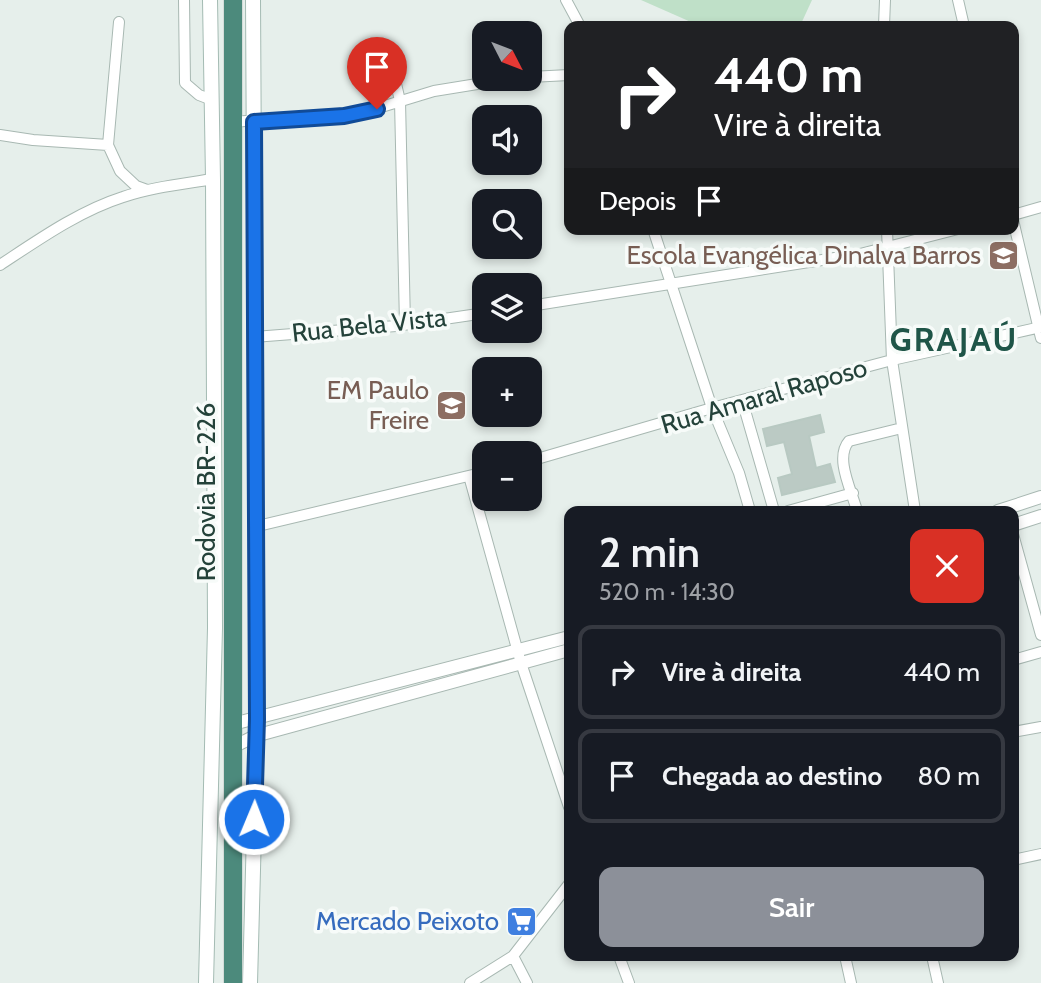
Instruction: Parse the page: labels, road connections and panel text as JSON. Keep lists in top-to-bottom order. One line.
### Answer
{"streets":{"highway":["Rodovia BR-226"],"street":["Rua Bela Vista","Rua Amaral Raposo"]},"districts":["GRAJAÚ"],"places":{"school or university":["Escola Evangélica Dinalva Barros","EM Paulo Freire"],"supermarket":["Mercado Peixoto"]},"north":"bottom right","page":{"map_buttons":["+","−"],"turn":["440 m","Vire à direita"],"then":"Depois","heading":["2 min","520 m · 14:30"],"list":[{"name":"Vire à direita","value":"440 m"},{"name":"Chegada ao destino","value":"80 m"}],"buttons":"Sair"}}
